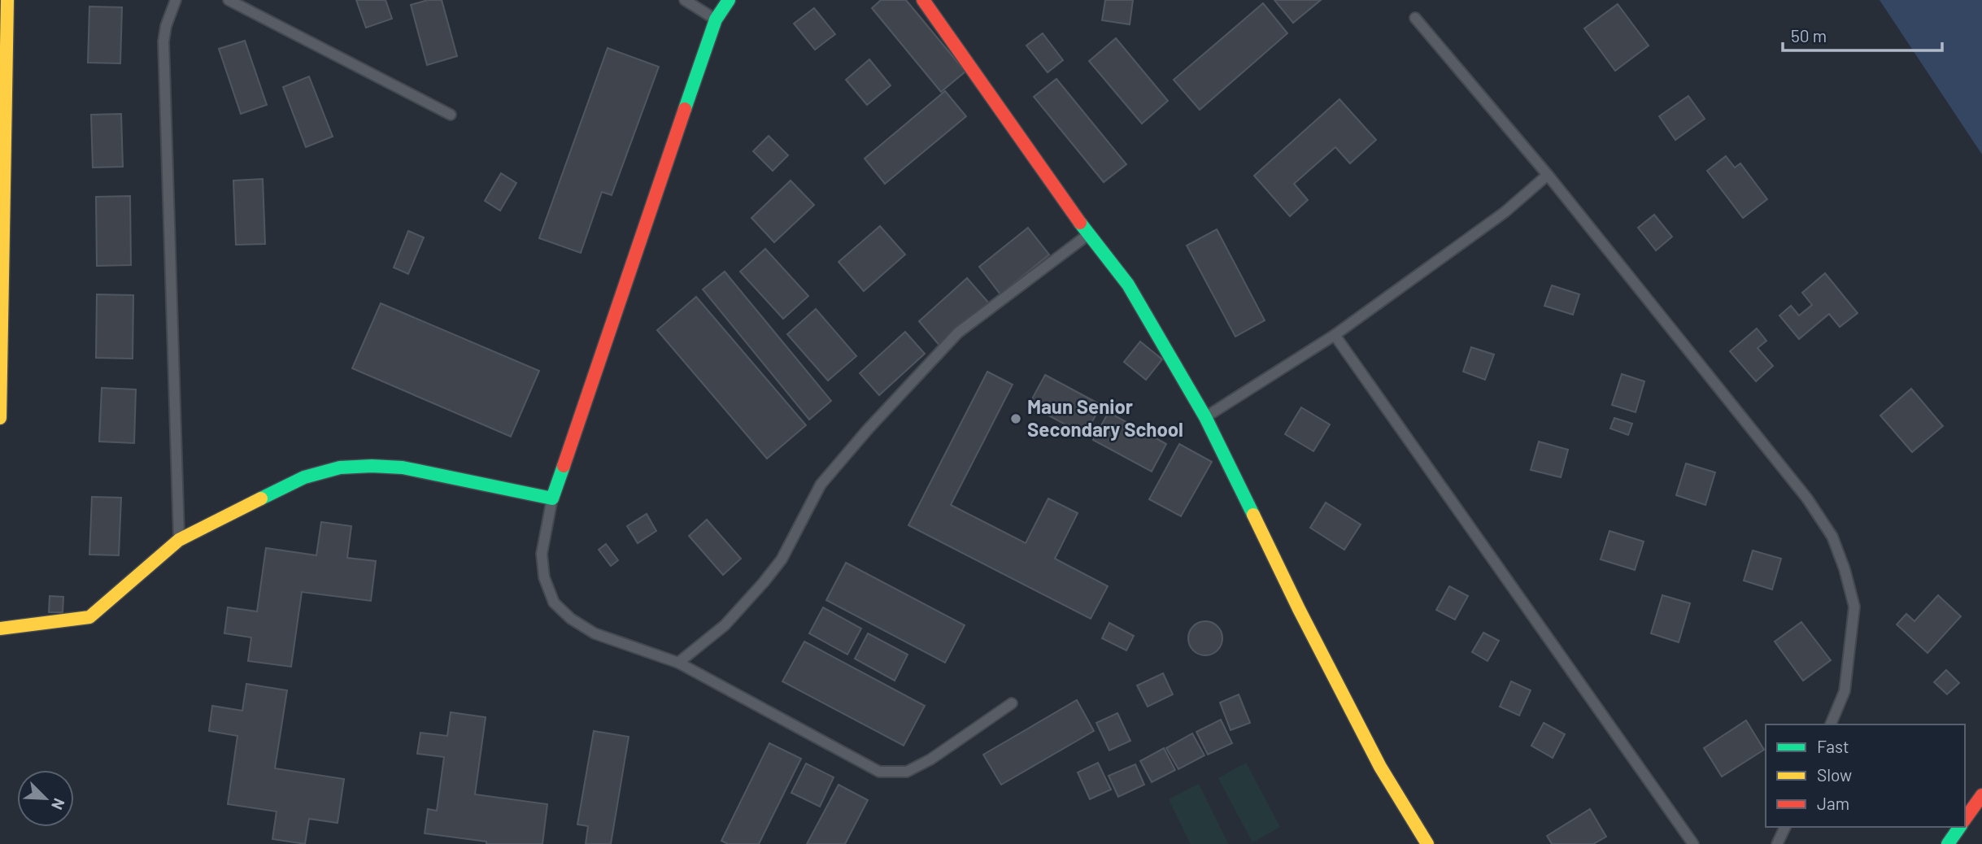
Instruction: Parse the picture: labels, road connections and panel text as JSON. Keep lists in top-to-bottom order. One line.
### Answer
{"places":["Maun Senior Secondary School"],"legend":["Fast","Slow","Jam"],"scale_bar":"50 m","north":"bottom right"}
